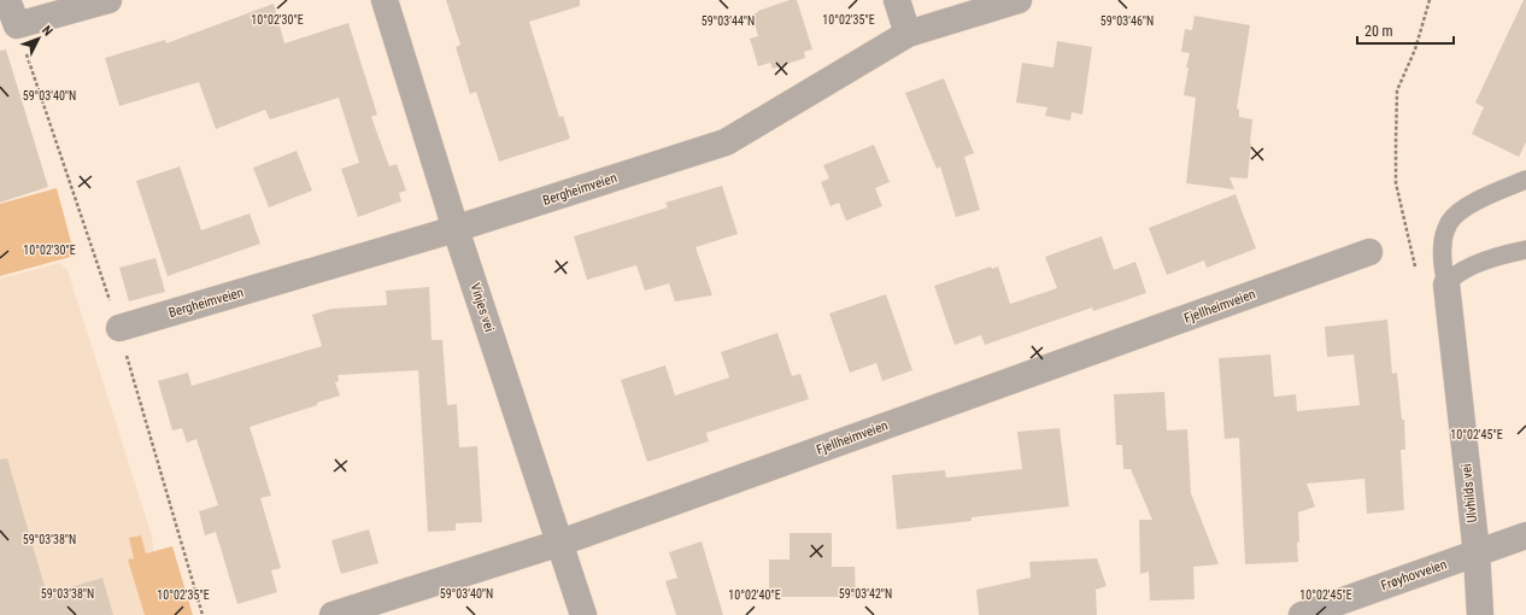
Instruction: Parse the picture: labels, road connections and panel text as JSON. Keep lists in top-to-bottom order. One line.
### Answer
{"streets":{"street":["Bergheimveien","Fjellheimveien","Vinjes vei","Ulvhilds vei","Frøyhovveien"]},"crossings":[["Bergheimveien","Vinjes vei"],["Fjellheimveien","Vinjes vei"],["Ulvhilds vei","Frøyhovveien"]],"scale_bar":"20 m","north":"top right","coordinates":["10°02'30\"E","10°02'35\"E","59°03'44\"N","59°03'46\"N","59°03'40\"N","10°02'45\"E","59°03'38\"N","59°03'42\"N","10°02'40\"E"]}
